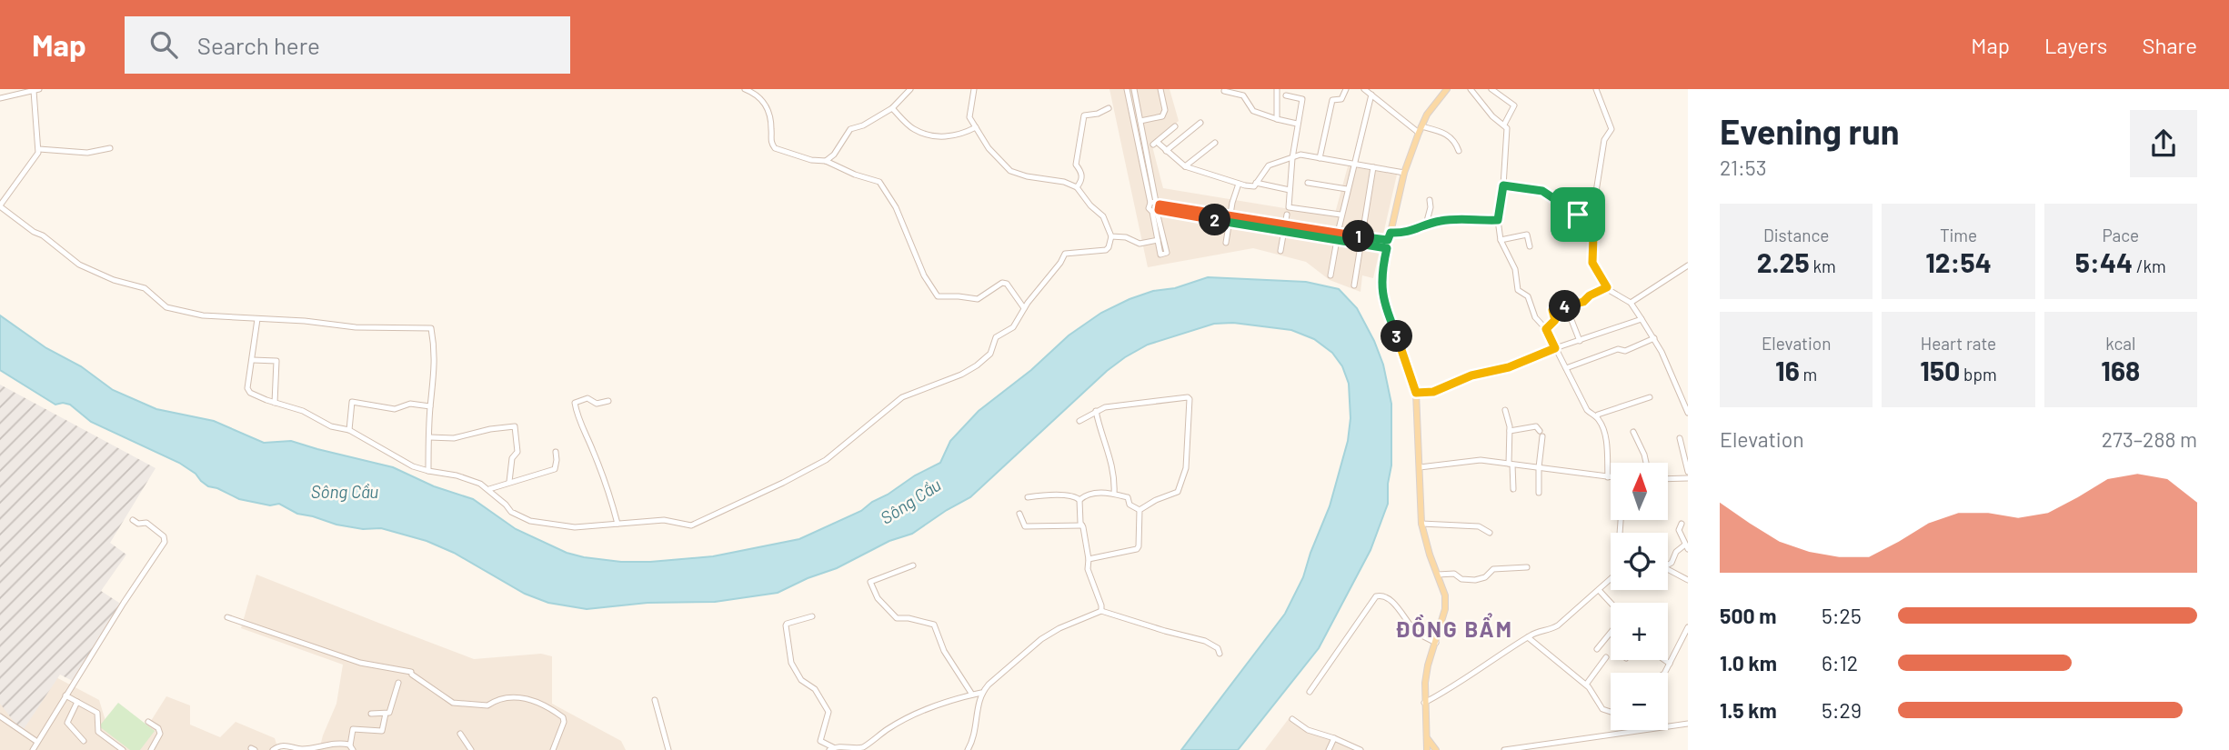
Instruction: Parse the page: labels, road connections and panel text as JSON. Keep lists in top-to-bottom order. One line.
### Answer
{"districts":["ĐỒNG BẨM"],"water":["Sông Cầu"],"north":"top","page":{"header":"Map","search":"Search here","nav":["Map","Layers","Share"],"heading":["Evening run","21:53"],"stats":[["Distance","2.25 km"],["Time","12:54"],["Pace","5:44 /km"],["Elevation","16 m"],["Heart rate","150 bpm"],["kcal","168"]],"pins":["2","1","4","3"],"chart":["Elevation","273–288 m"],"map_buttons":["+","−"],"list":[{"name":"500 m","note":"5:25"},{"name":"1.0 km","note":"6:12"},{"name":"1.5 km","note":"5:29"}]}}
